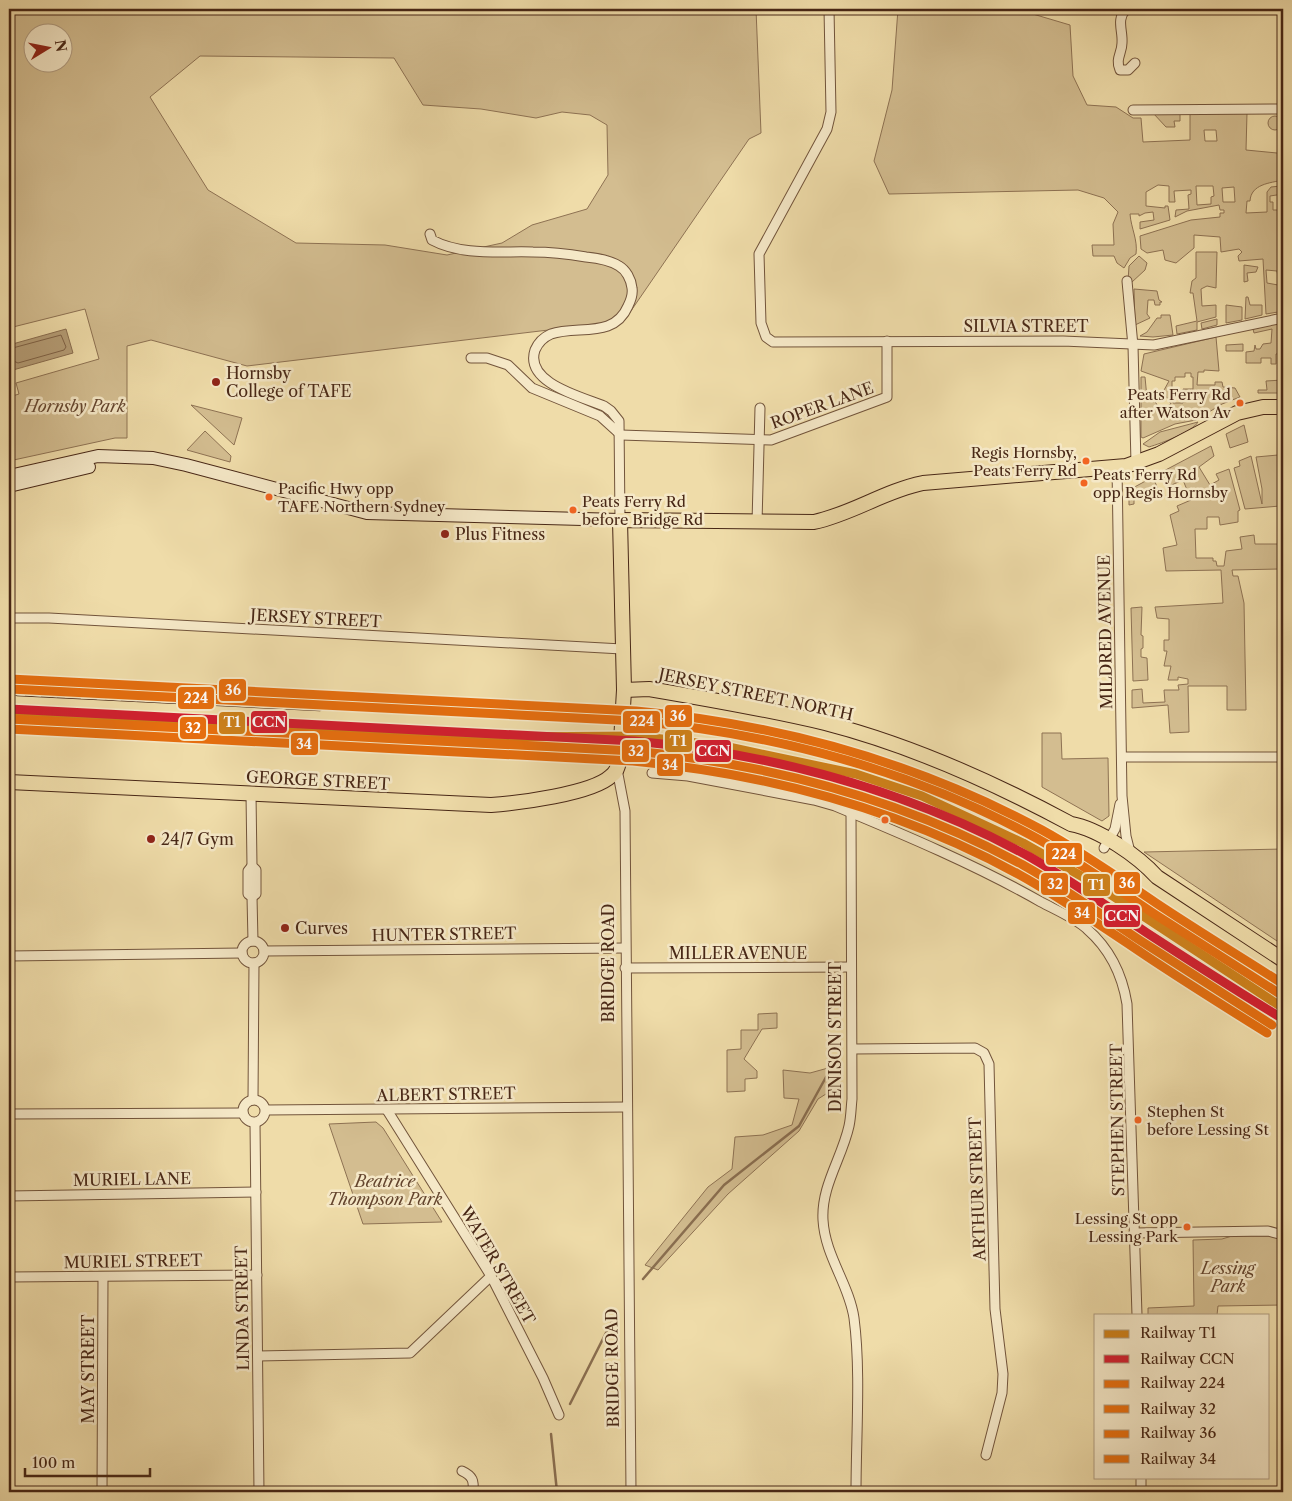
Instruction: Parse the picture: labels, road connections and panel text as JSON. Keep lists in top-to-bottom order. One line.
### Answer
{"streets":{"main road":["JERSEY STREET NORTH","GEORGE STREET","BRIDGE ROAD"],"street":["SILVIA STREET","ROPER LANE","JERSEY STREET","MILDRED AVENUE","HUNTER STREET","MILLER AVENUE","DENISON STREET","ALBERT STREET","STEPHEN STREET","MURIEL LANE","ARTHUR STREET","MURIEL STREET","WATER STREET","LINDA STREET","MAY STREET"]},"crossings":[["SILVIA STREET","ROPER LANE"],["ROPER LANE","BRIDGE ROAD"],["JERSEY STREET","BRIDGE ROAD"],["MILDRED AVENUE","JERSEY STREET NORTH"],["JERSEY STREET NORTH","BRIDGE ROAD"],["GEORGE STREET","BRIDGE ROAD"],["HUNTER STREET","BRIDGE ROAD"],["MILLER AVENUE","BRIDGE ROAD"],["MILLER AVENUE","DENISON STREET"],["BRIDGE ROAD","ALBERT STREET"],["DENISON STREET","STEPHEN STREET"],["DENISON STREET","ARTHUR STREET"],["ALBERT STREET","WATER STREET"],["ALBERT STREET","LINDA STREET"],["MURIEL LANE","LINDA STREET"],["MURIEL STREET","LINDA STREET"],["MURIEL STREET","MAY STREET"]],"parks":["Hornsby Park","Beatrice Thompson Park","Lessing Park"],"places":["Hornsby College of TAFE","Peats Ferry Rd after Watson Av","Regis Hornsby, Peats Ferry Rd","Peats Ferry Rd opp Regis Hornsby","Pacific Hwy opp TAFE Northern Sydney","Peats Ferry Rd before Bridge Rd","Plus Fitness","24/7 Gym","Curves","Stephen St before Lessing St","Lessing St opp Lessing Park"],"lines":["rail line 36","rail line 224","rail line CCN","rail line T1","rail line 32","rail line 34"],"legend":["Railway T1","Railway CCN","Railway 224","Railway 32","Railway 36","Railway 34"],"scale_bar":"100 m","north":"right"}
